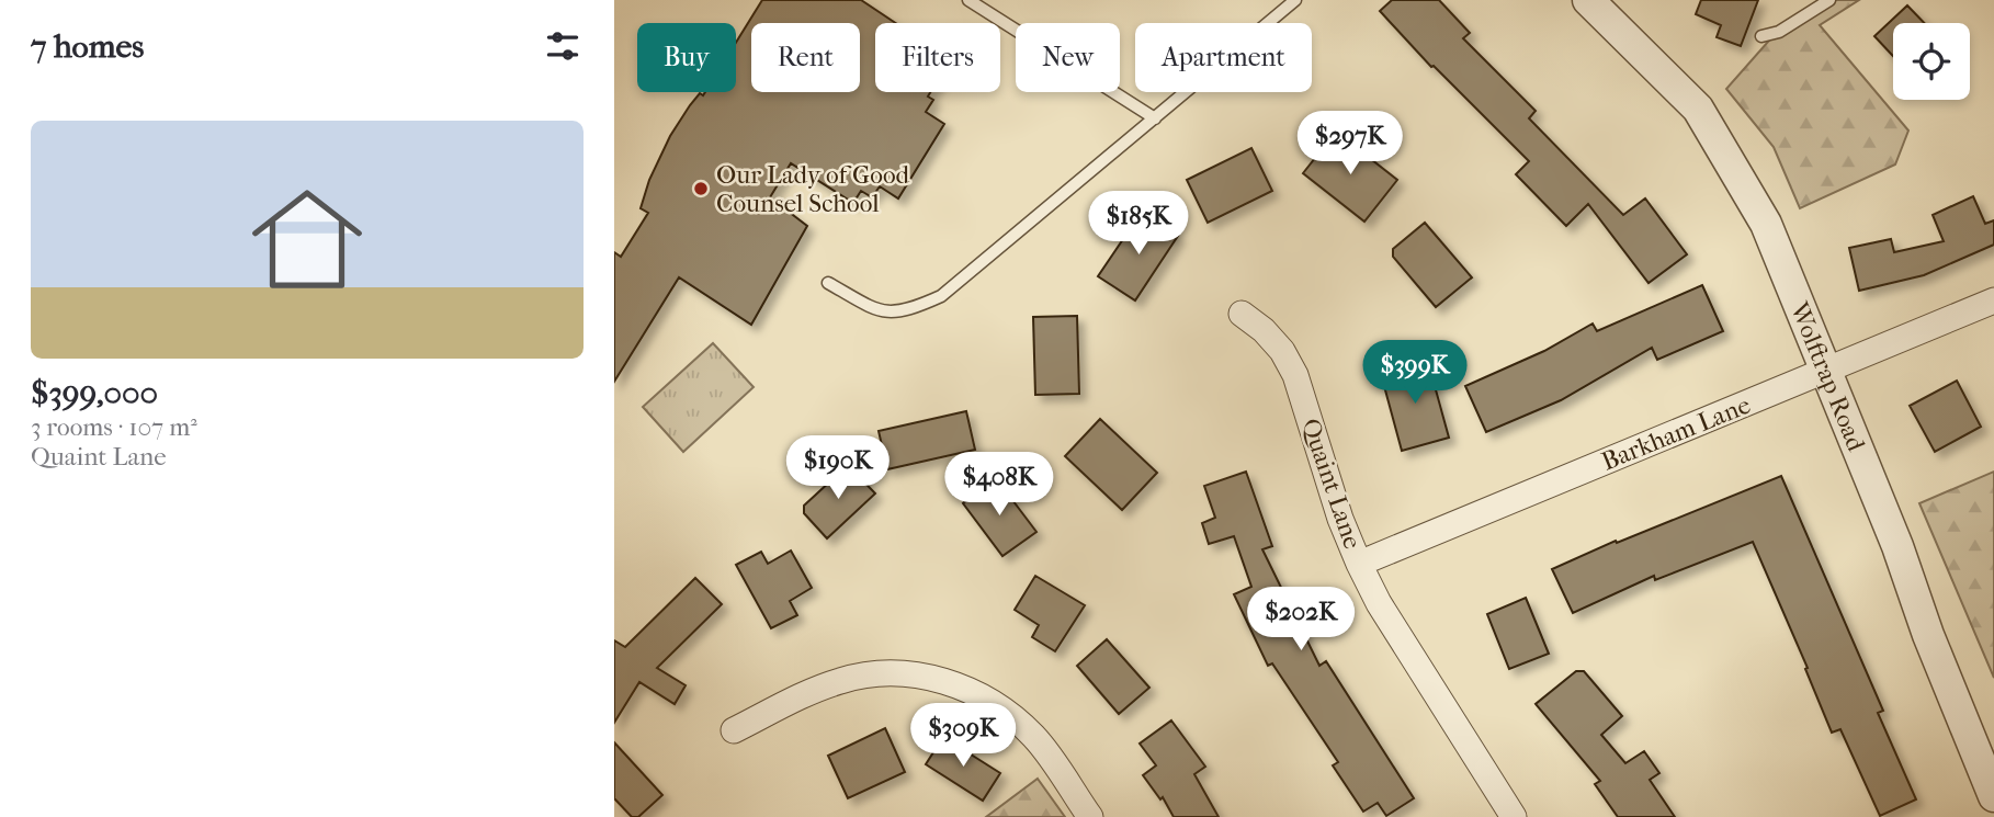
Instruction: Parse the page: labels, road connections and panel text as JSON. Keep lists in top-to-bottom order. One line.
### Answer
{"streets":{"street":["Wolftrap Road","Barkham Lane","Quaint Lane"]},"crossings":[["Wolftrap Road","Barkham Lane"],["Barkham Lane","Quaint Lane"]],"places":["Our Lady of Good Counsel School"],"page":{"heading":"7 homes","chip":["Buy","Rent","Filters","New","Apartment"],"list":[{"name":"$399,000","note":"3 rooms · 107 m² · Quaint Lane"}],"price":["$297K","$185K","$399K","$190K","$408K","$202K","$309K"]}}
